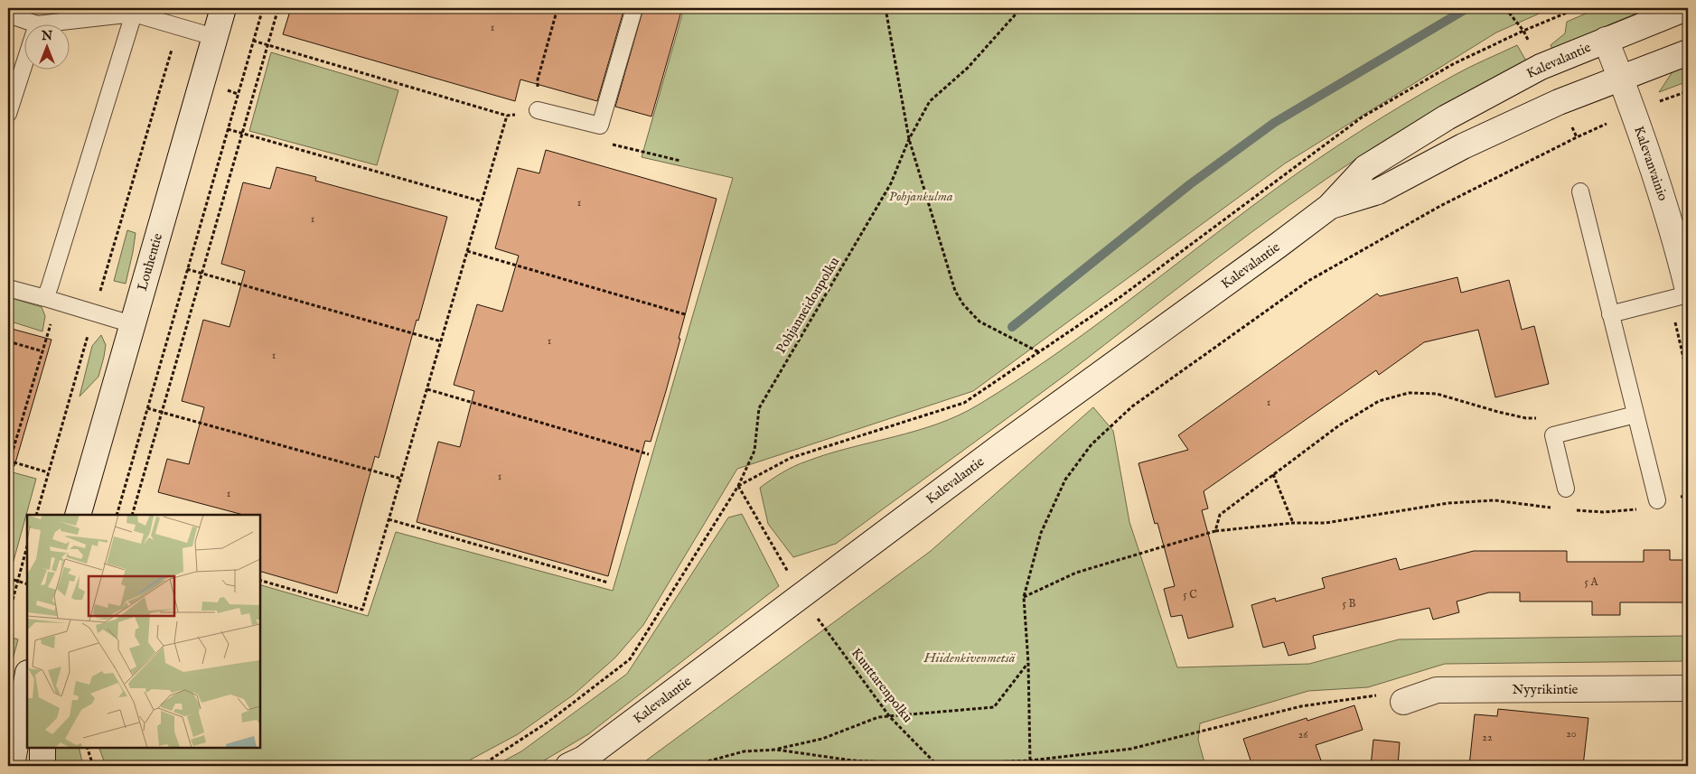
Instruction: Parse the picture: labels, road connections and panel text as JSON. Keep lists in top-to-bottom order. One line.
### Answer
{"streets":{"main road":["Kalevalantie","Kalevanvainio","Louhentie","Nyyrikintie"],"path":["Pohjanneidonpolku","Kuuttarenpolku"]},"crossings":[["Kalevalantie","Kalevanvainio"]],"parks":["Pohjankulma","Hiidenkivenmetsä"],"house_numbers":["1","1","1","1","1","1","1","1","5 A","5 C","5 B","20","26","22"],"north":"top"}
